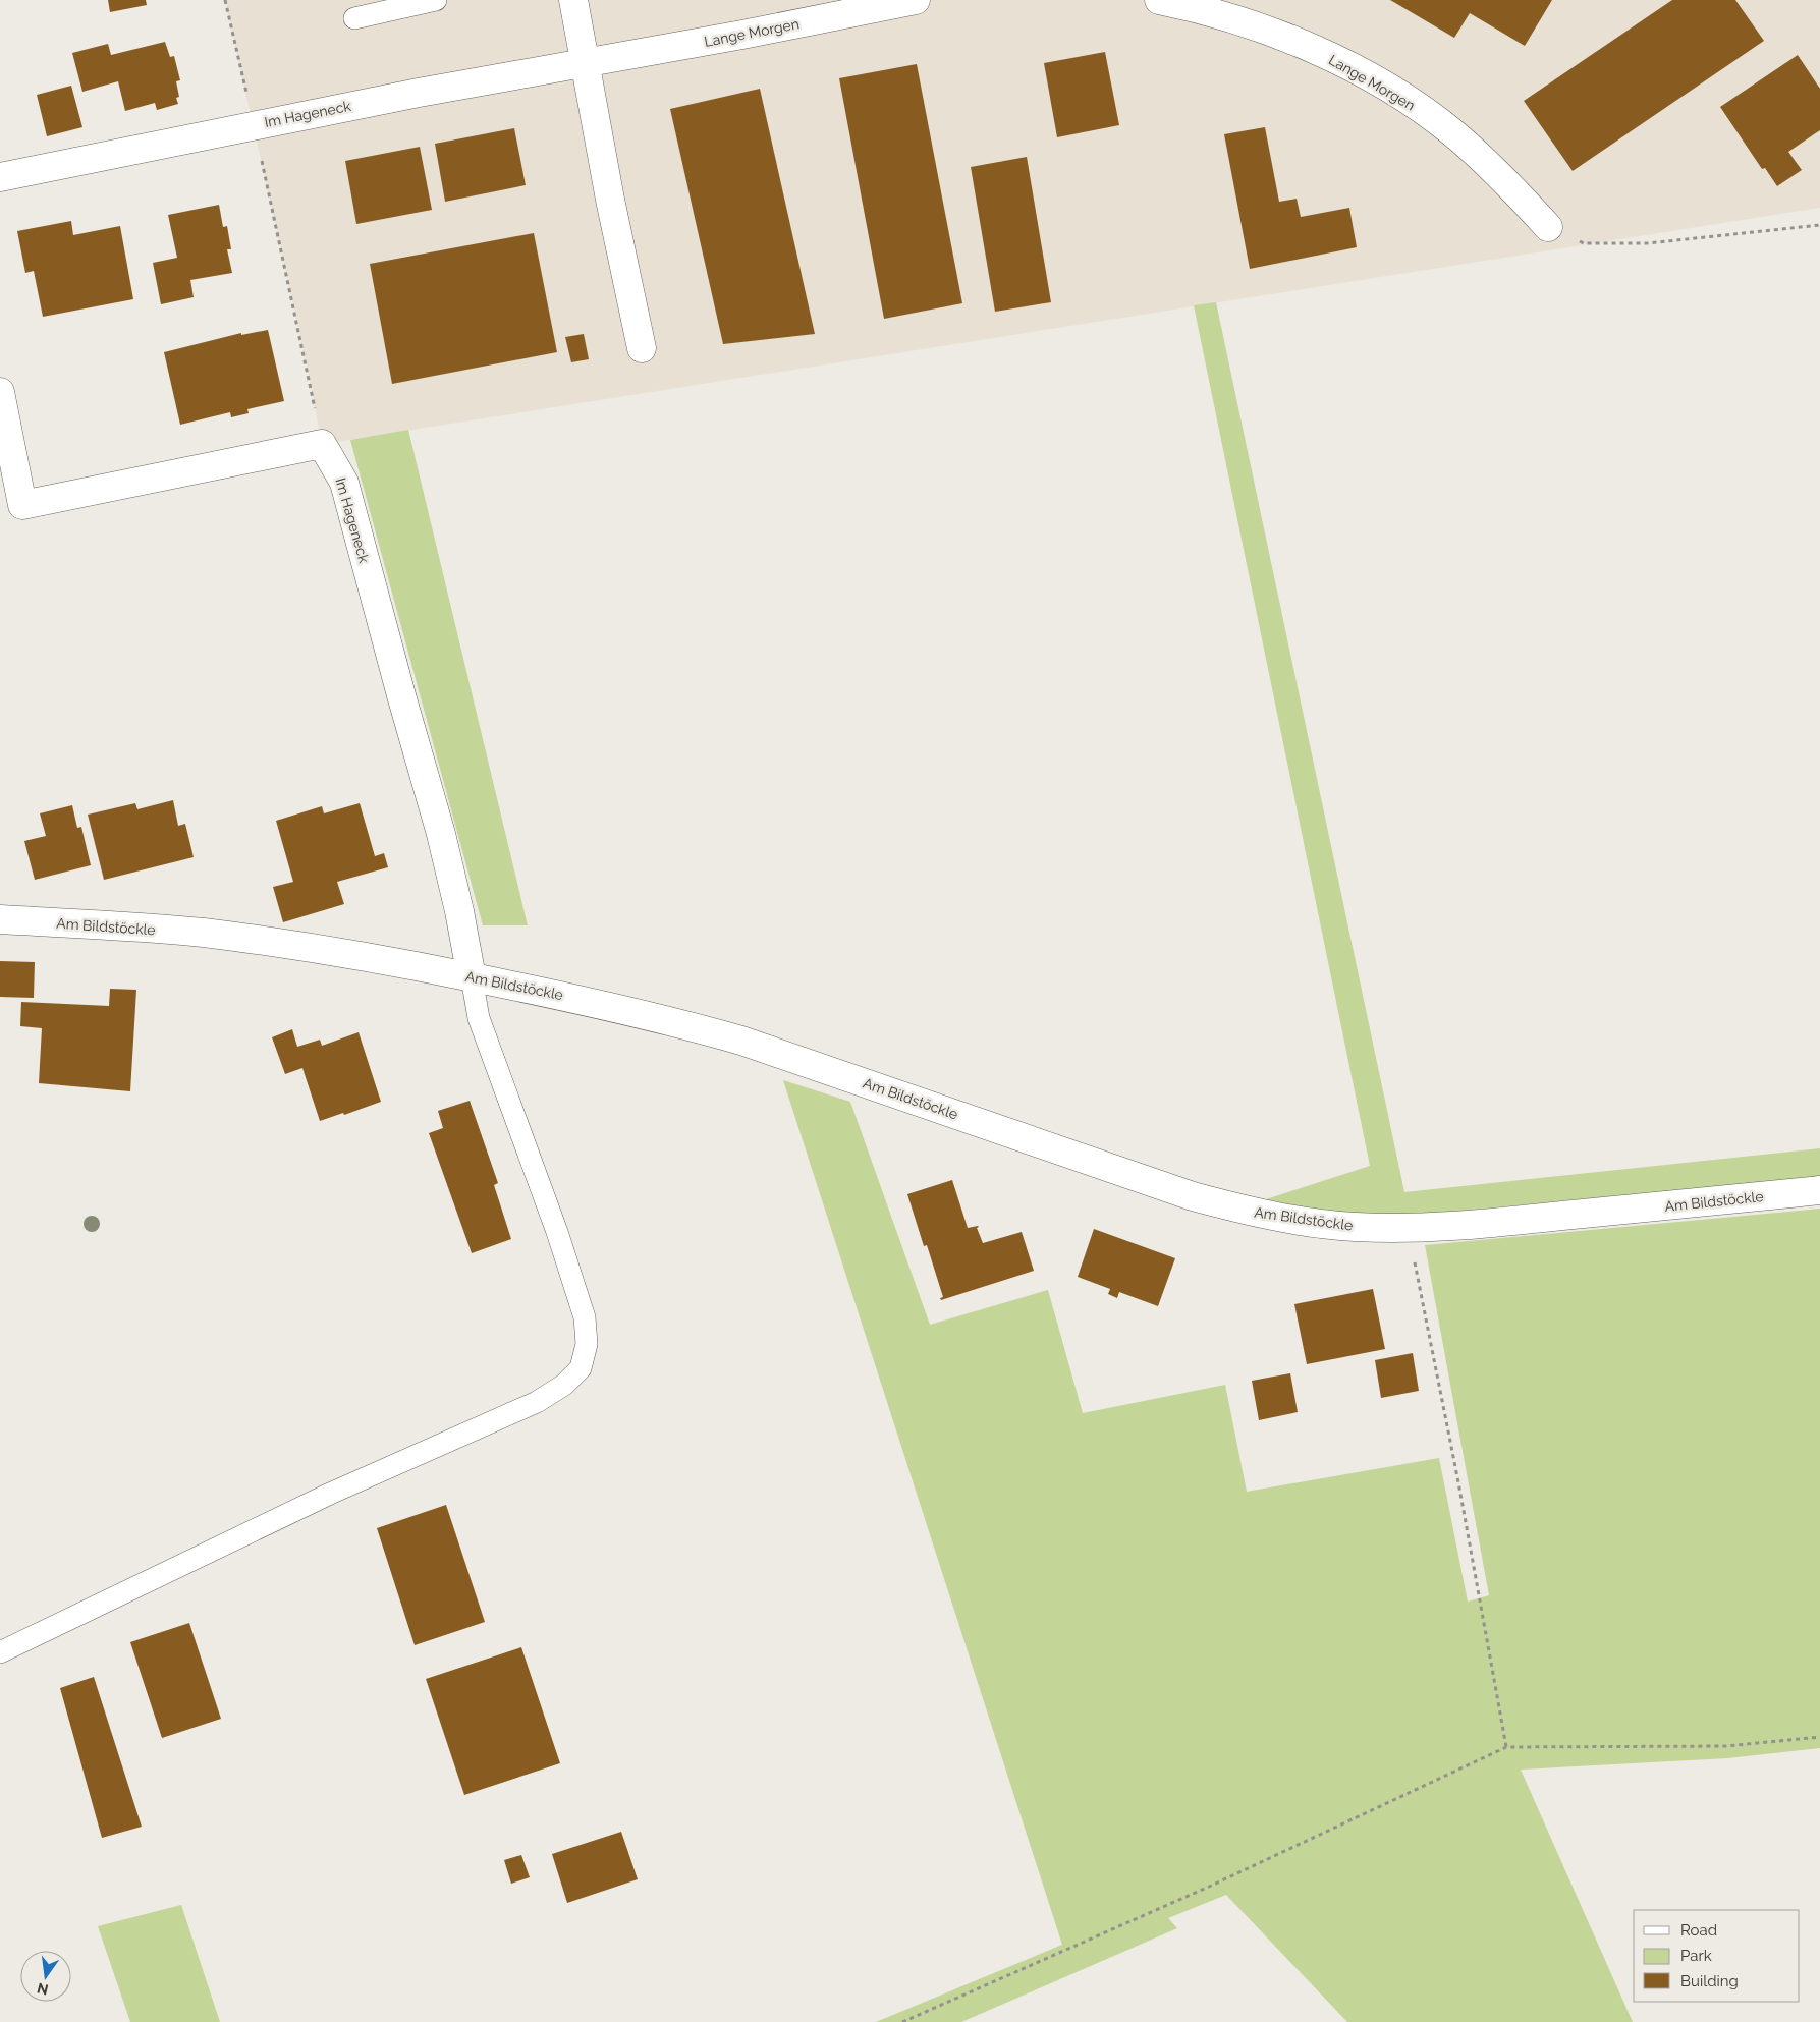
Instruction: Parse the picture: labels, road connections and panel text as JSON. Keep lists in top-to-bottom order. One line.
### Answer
{"streets":{"street":["Lange Morgen","Im Hageneck","Am Bildstöckle"]},"crossings":[["Lange Morgen","Im Hageneck"],["Im Hageneck","Am Bildstöckle"]],"legend":["Road","Park","Building"],"north":"bottom"}
